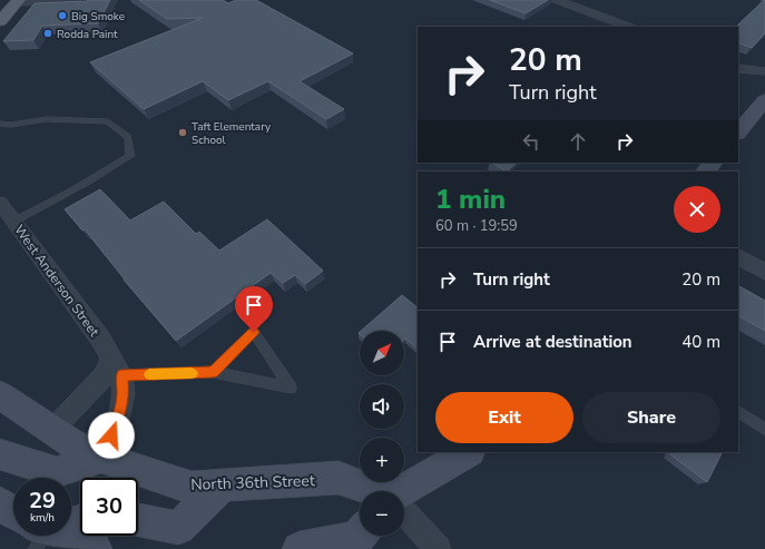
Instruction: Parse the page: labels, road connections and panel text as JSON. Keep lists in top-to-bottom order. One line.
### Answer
{"streets":{"street":["West Anderson Street","North 36th Street"]},"crossings":[["West Anderson Street","North 36th Street"]],"places":["Big Smoke","Rodda Paint","Taft Elementary School"],"north":"top right","page":{"turn":["20 m","Turn right"],"heading":["1 min","60 m · 19:59"],"list":[{"name":"Turn right","value":"20 m"},{"name":"Arrive at destination","value":"40 m"}],"map_buttons":["+","−"],"buttons":["Exit","Share"],"speed":"29 km/h","limit":"30"}}
